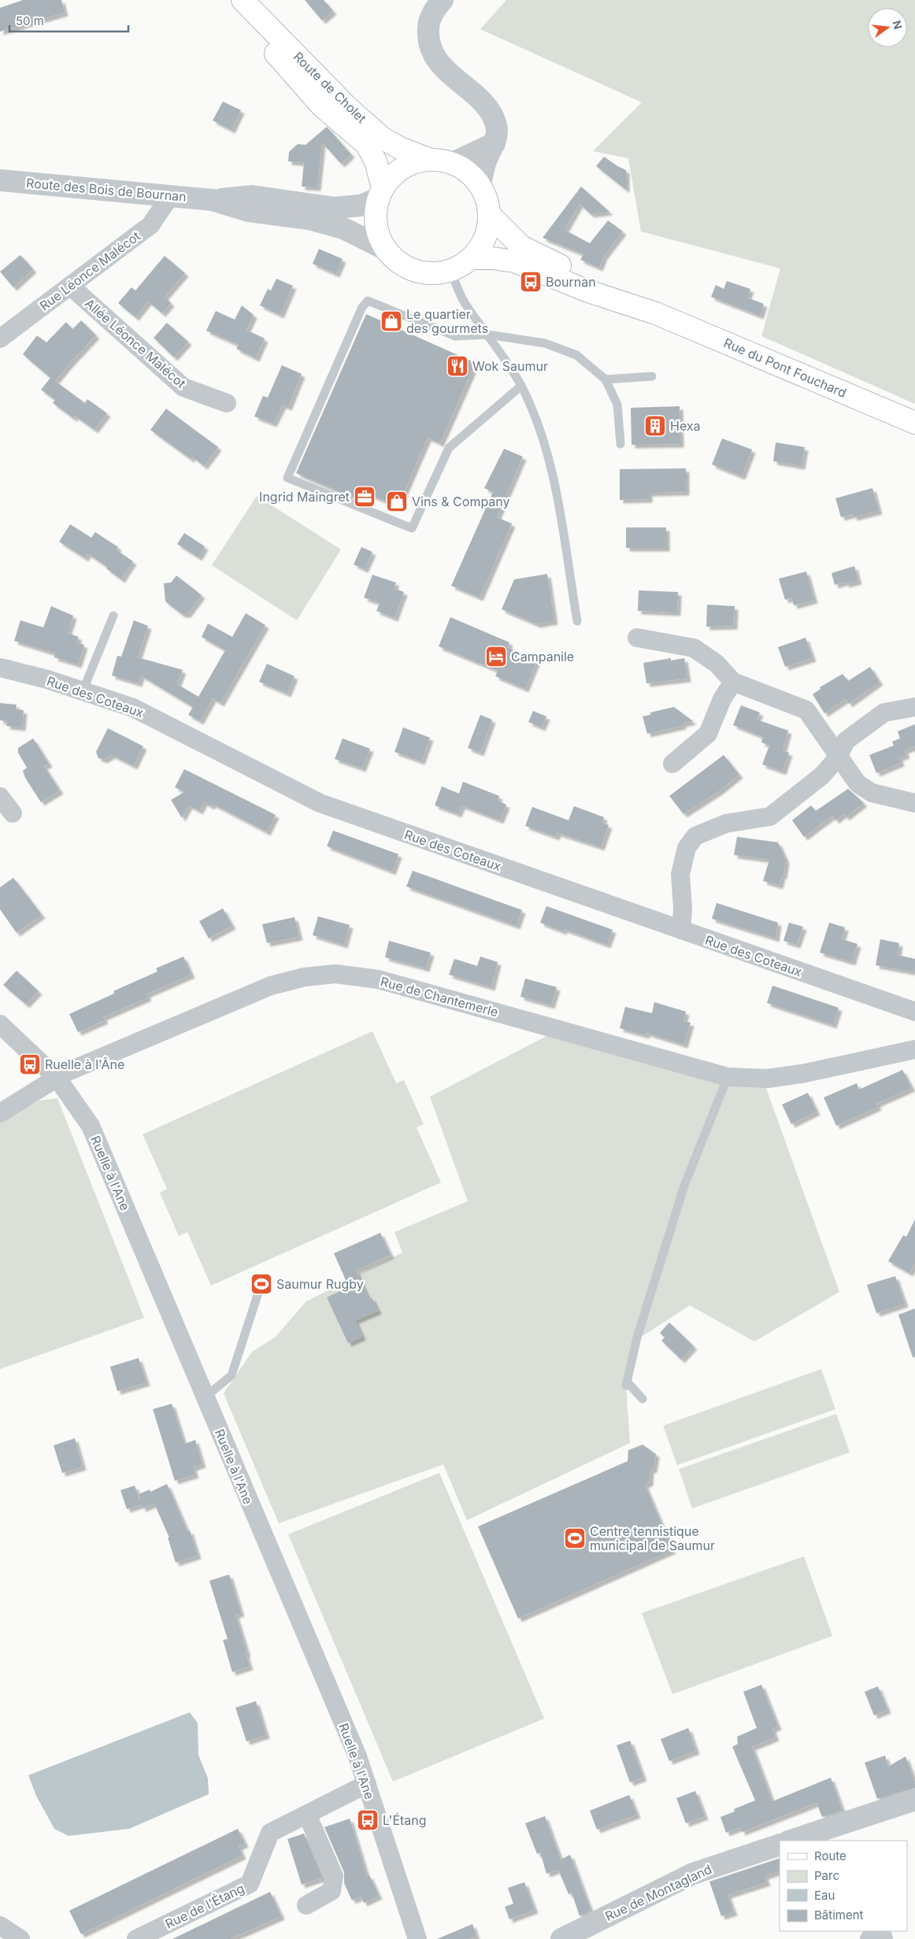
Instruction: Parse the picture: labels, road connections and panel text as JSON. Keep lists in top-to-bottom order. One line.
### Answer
{"streets":{"main road":["Route de Cholet","Rue du Pont Fouchard"],"street":["Route des Bois de Bournan","Rue Léonce Malécot","Allée Léonce Malécot","Rue des Coteaux","Rue de Chantemerle","Ruelle à l'Ane","Rue de Montagland","Rue de l'Étang"]},"crossings":[["Route de Cholet","Route des Bois de Bournan"],["Route de Cholet","Rue du Pont Fouchard"],["Route des Bois de Bournan","Rue Léonce Malécot"],["Route des Bois de Bournan","Rue du Pont Fouchard"],["Rue Léonce Malécot","Allée Léonce Malécot"],["Rue de Chantemerle","Ruelle à l'Ane"],["Ruelle à l'Ane","Rue de l'Étang"]],"places":{"bus stop":["Bournan","Ruelle à l'Âne","L'Étang"],"shop":["Le quartier des gourmets","Vins & Company"],"restaurant":["Wok Saumur"],"building":["Hexa"],"office":["Ingrid Maingret"],"hotel":["Campanile"],"sports":["Saumur Rugby","Centre tennistique municipal de Saumur"]},"legend":["Route","Parc","Eau","Bâtiment"],"scale_bar":"50 m","north":"right"}
